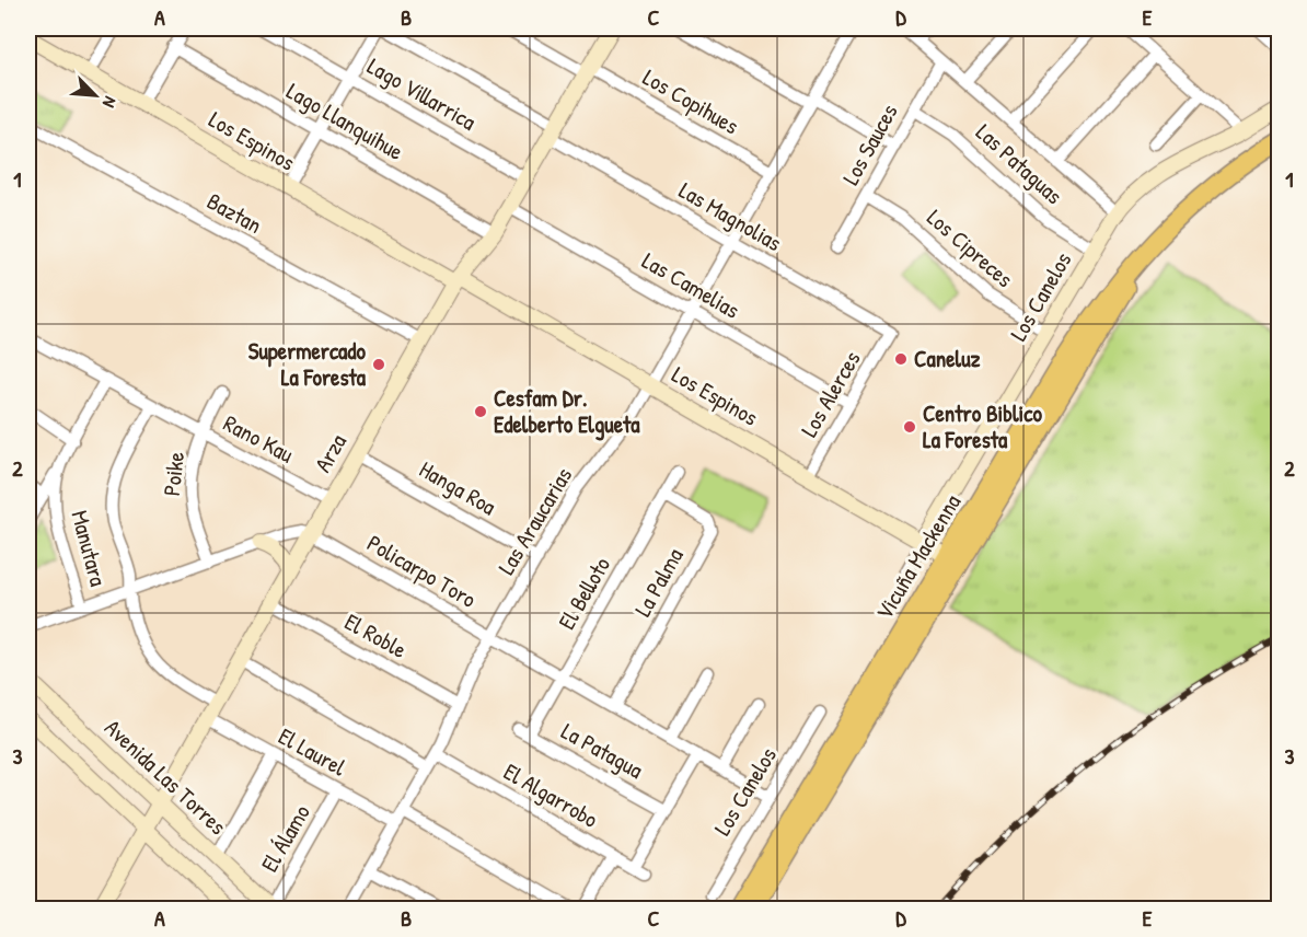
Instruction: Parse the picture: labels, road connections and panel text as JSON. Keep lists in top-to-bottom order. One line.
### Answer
{"streets":{"main road":["Vicuña Mackenna"],"street":["Lago Villarrica","Los Copihues","Lago Llanquihue","Los Espinos","Los Sauces","Las Pataguas","Baztan","Las Magnolias","Los Cipreces","Las Camelias","Los Canelos","Los Alerces","Rano Kau","Arza","Poike","Hanga Roa","Las Araucarias","Manutara","Policarpo Toro","La Palma","El Belloto","El Roble","La Patagua","El Laurel","Avenida Las Torres","El Algarrobo","El Álamo"]},"crossings":[["Lago Villarrica","Arza"],["Los Copihues","Arza"],["Los Copihues","Las Araucarias"],["Lago Llanquihue","Arza"],["Los Espinos","Los Canelos"],["Los Espinos","Los Alerces"],["Los Espinos","Arza"],["Los Espinos","Las Araucarias"],["Los Espinos","Vicuña Mackenna"],["Los Sauces","Las Pataguas"],["Los Sauces","Los Cipreces"],["Las Pataguas","Los Canelos"],["Baztan","Arza"],["Las Magnolias","Los Alerces"],["Las Magnolias","Arza"],["Las Magnolias","Las Araucarias"],["Los Cipreces","Los Canelos"],["Las Camelias","Los Alerces"],["Las Camelias","Arza"],["Las Camelias","Las Araucarias"],["Los Canelos","Policarpo Toro"],["Rano Kau","Arza"],["Rano Kau","Poike"],["Arza","Hanga Roa"],["Arza","Policarpo Toro"],["Arza","El Roble"],["Arza","El Laurel"],["Arza","Avenida Las Torres"],["Hanga Roa","Las Araucarias"],["Las Araucarias","Policarpo Toro"],["Las Araucarias","El Roble"],["Las Araucarias","El Laurel"],["Las Araucarias","El Algarrobo"],["Policarpo Toro","La Palma"],["Policarpo Toro","El Belloto"],["La Palma","El Belloto"],["El Belloto","La Patagua"],["La Patagua","El Algarrobo"],["El Laurel","El Álamo"],["Avenida Las Torres","El Álamo"]],"places":["Caneluz","Supermercado La Foresta","Cesfam Dr. Edelberto Elgueta","Centro Biblico La Foresta"],"north":"bottom right","grid":{"columns":["A","B","C","D","E"],"rows":["1","2","3"]}}
